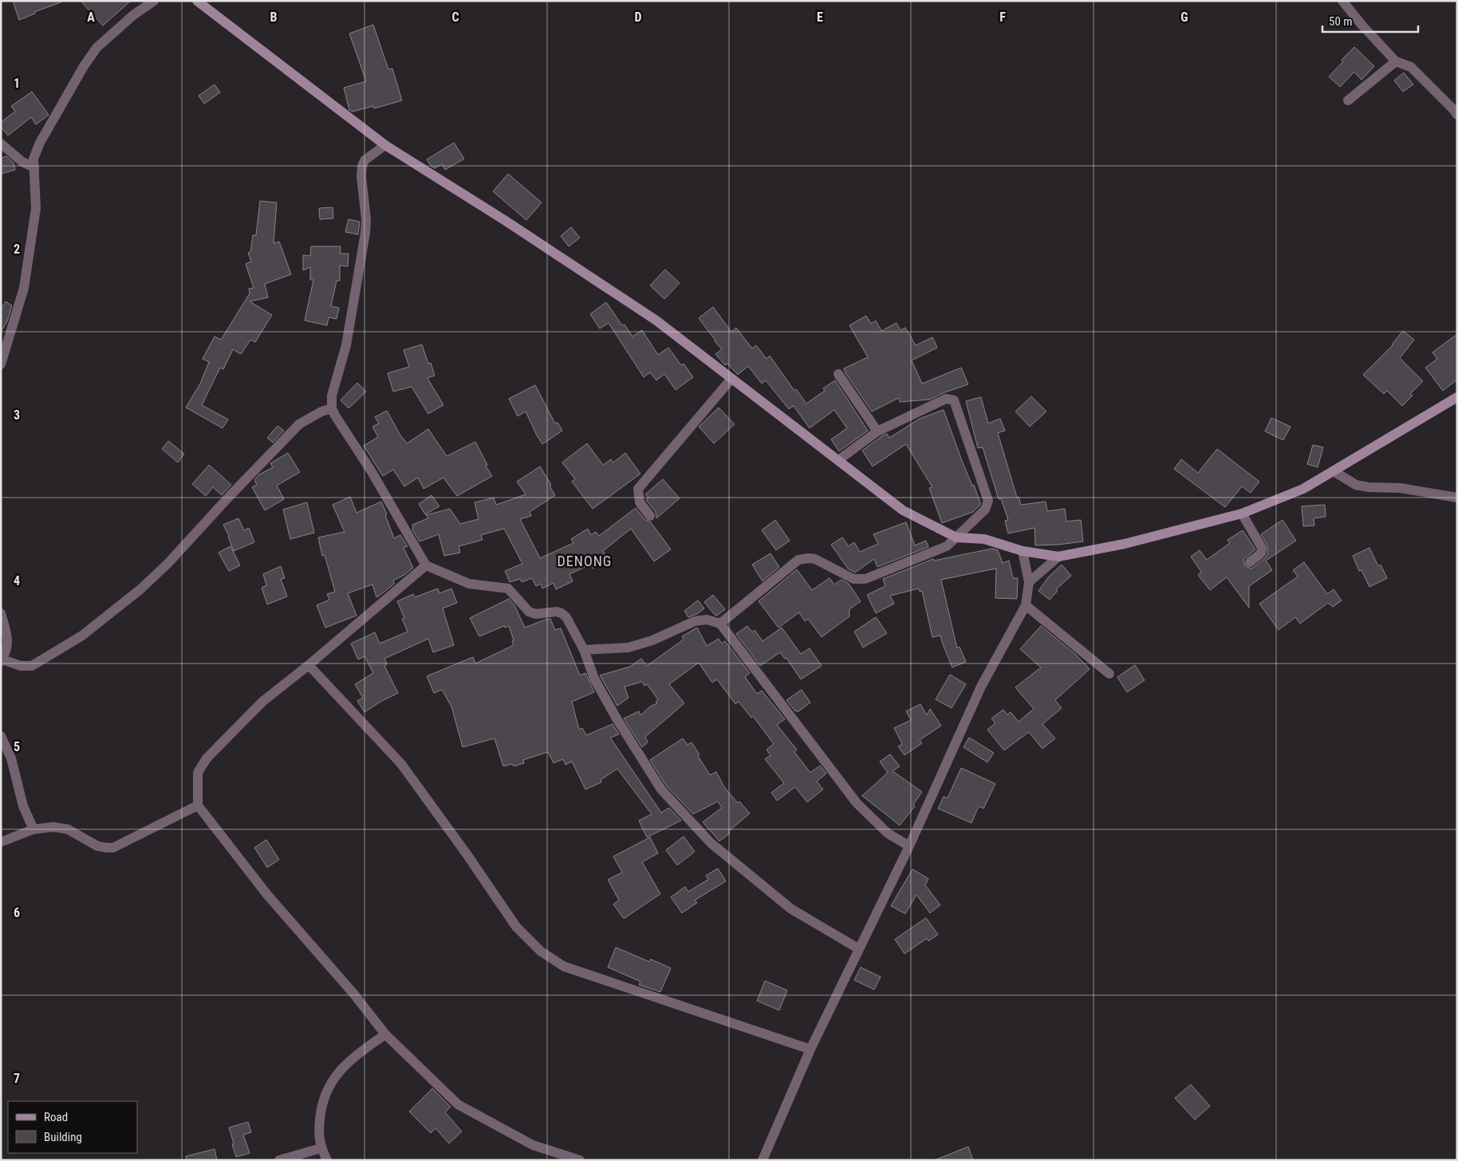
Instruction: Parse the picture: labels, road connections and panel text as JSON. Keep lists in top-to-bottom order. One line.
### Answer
{"districts":["DENONG"],"legend":["Road","Building"],"scale_bar":"50 m","grid":{"columns":["A","B","C","D","E","F","G"],"rows":["1","2","3","4","5","6","7"]}}
